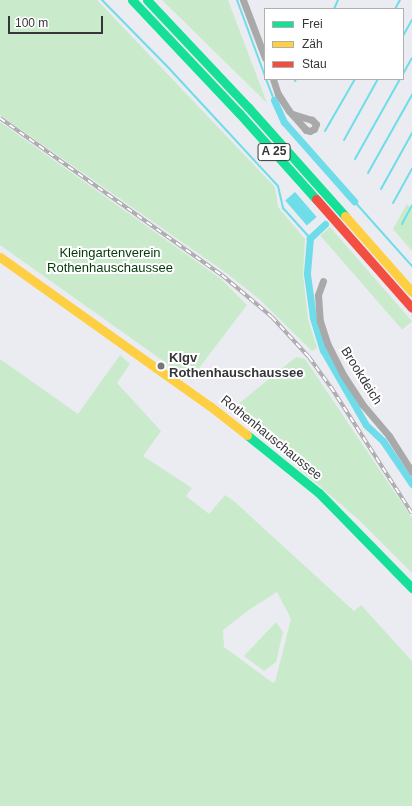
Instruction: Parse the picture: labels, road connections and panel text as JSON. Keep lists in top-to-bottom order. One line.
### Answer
{"streets":{"main road":["A 25","Rothenhauschaussee"],"street":["Brookdeich"]},"parks":["Kleingartenverein Rothenhauschaussee"],"places":["Klgv Rothenhauschaussee"],"legend":["Frei","Zäh","Stau"],"scale_bar":"100 m"}
